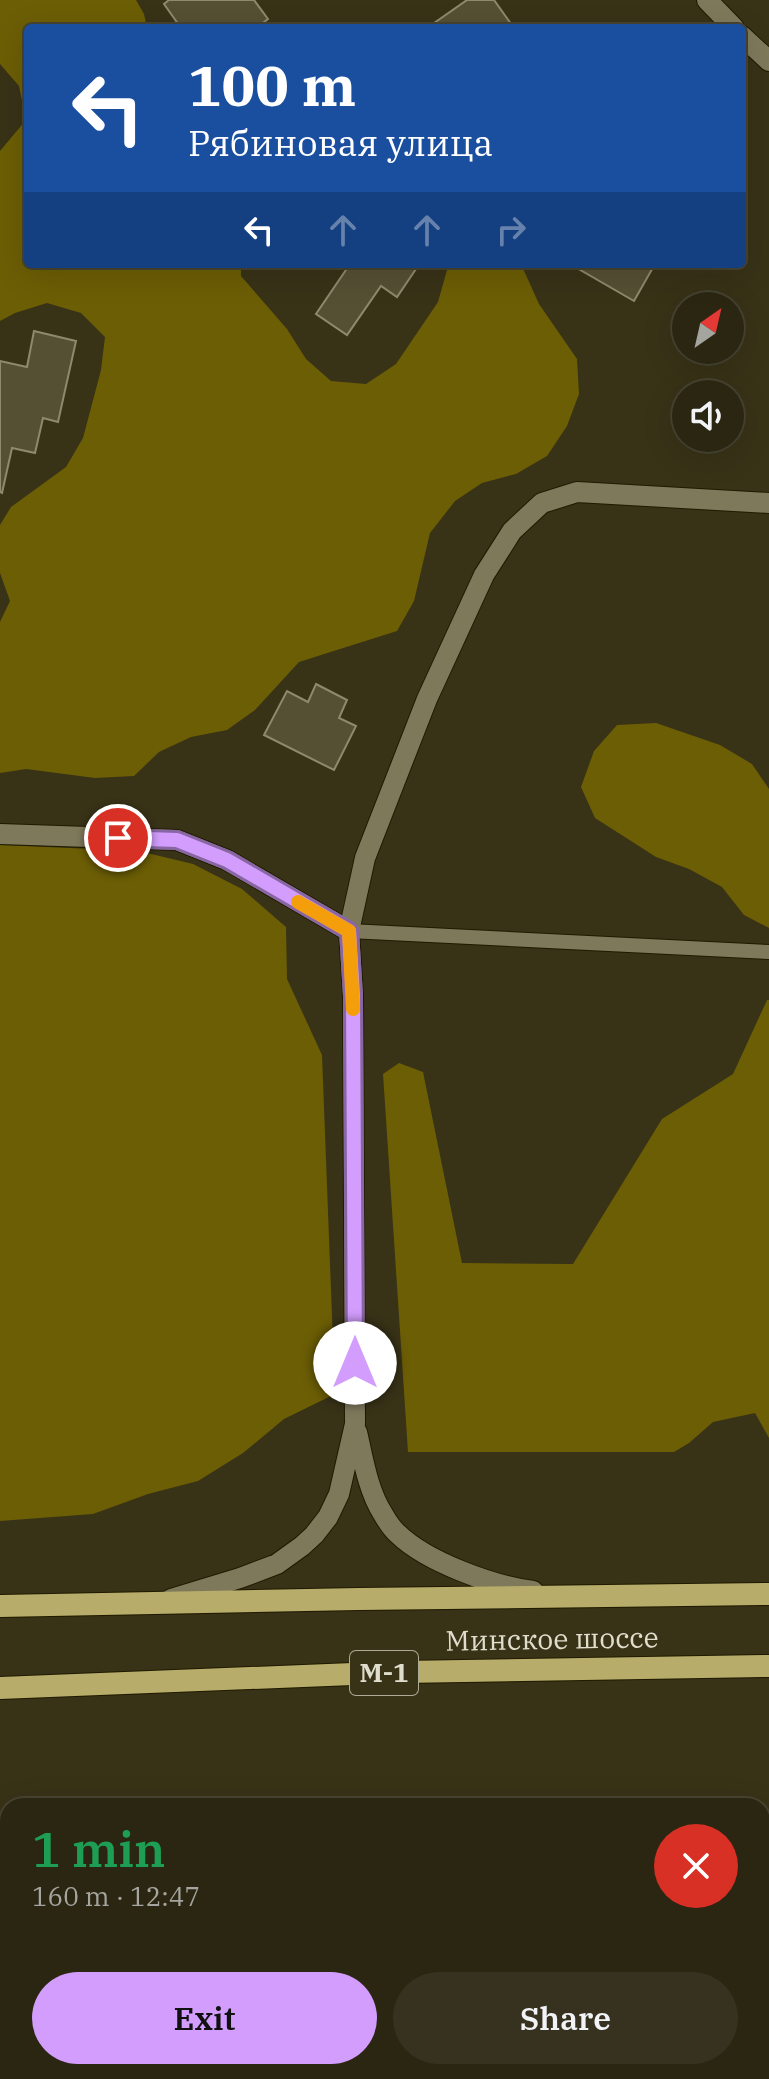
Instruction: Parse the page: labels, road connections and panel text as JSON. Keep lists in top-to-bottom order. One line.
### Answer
{"streets":{"highway":["Минское шоссе","М-1"]},"north":"top right","page":{"turn":["100 m","Рябиновая улица"],"heading":["1 min","160 m · 12:47"],"buttons":["Exit","Share"]}}
